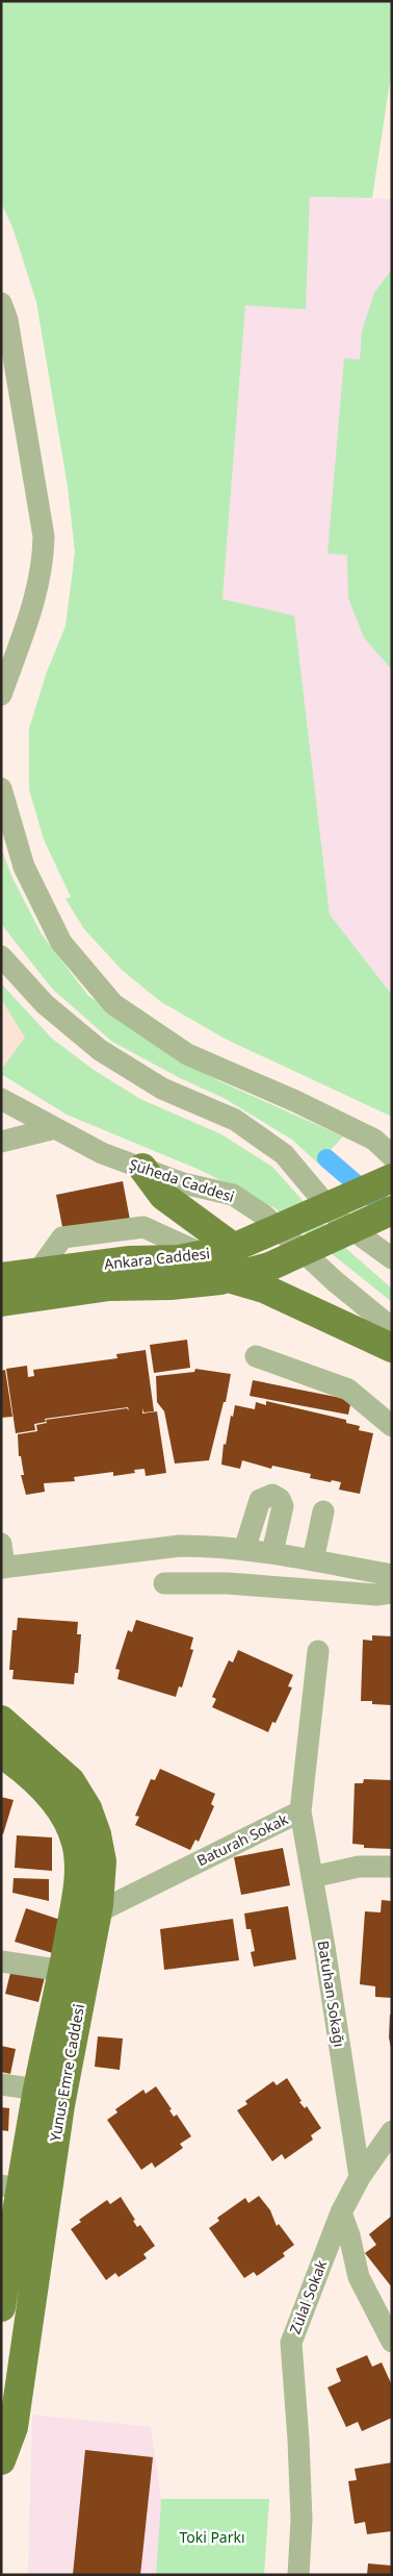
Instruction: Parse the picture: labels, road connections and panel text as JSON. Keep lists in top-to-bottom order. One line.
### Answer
{"streets":{"main road":["Ankara Caddesi","Yunus Emre Caddesi"],"street":["Şüheda Caddesi","Baturah Sokak","Batuhan Sokağı","Zülal Sokak"]},"crossings":[["Baturah Sokak","Batuhan Sokağı"],["Baturah Sokak","Yunus Emre Caddesi"],["Batuhan Sokağı","Zülal Sokak"]],"parks":["Toki Parkı"]}
